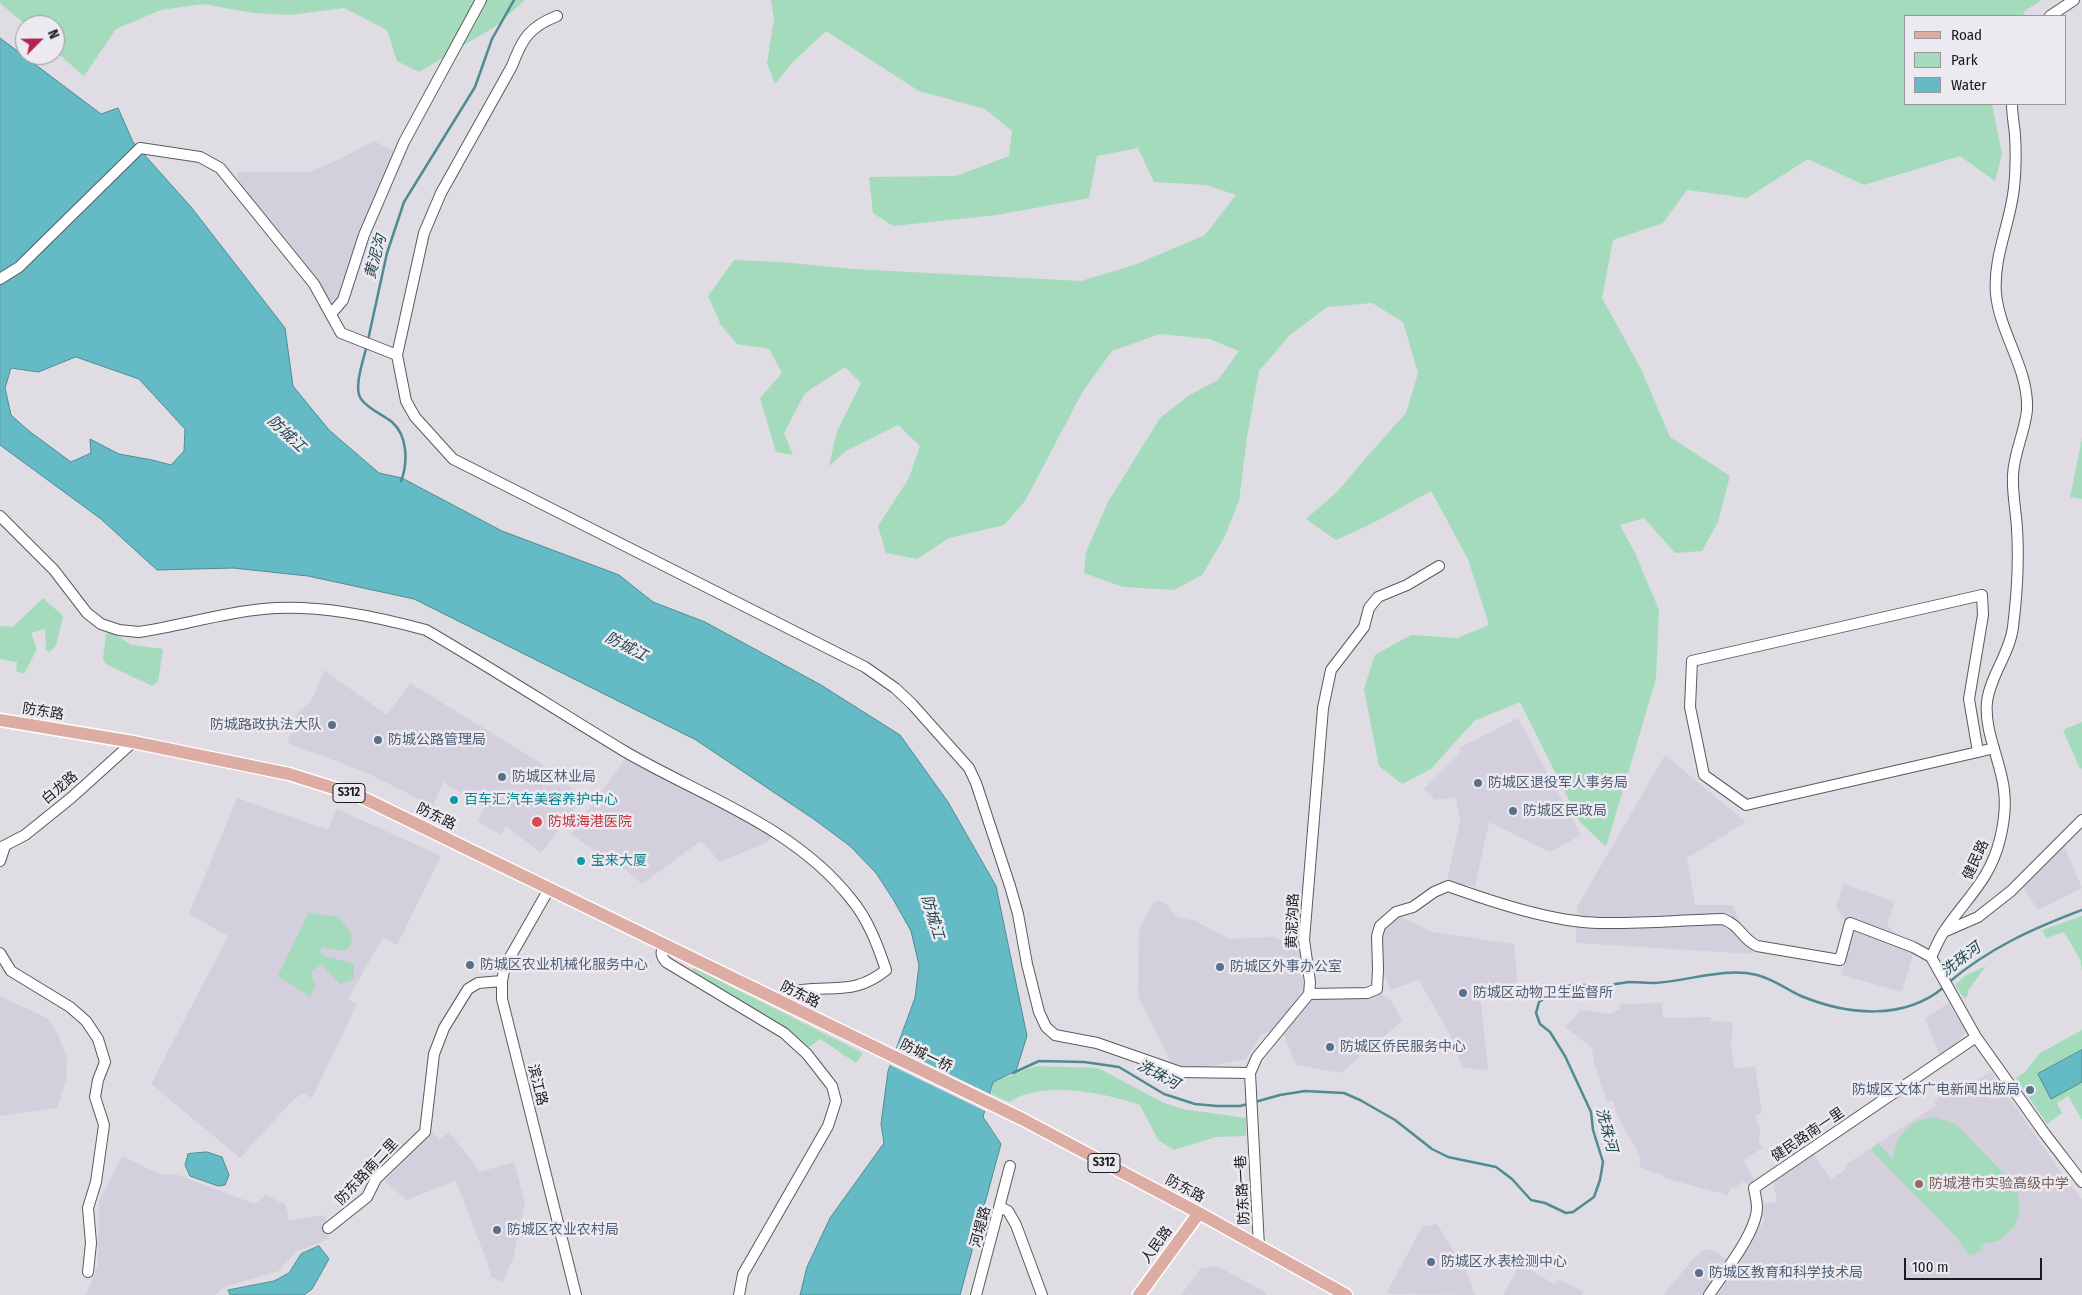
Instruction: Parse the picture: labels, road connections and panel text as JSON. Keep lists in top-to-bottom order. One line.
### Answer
{"streets":{"main road":["防东路","S312","防城一桥","人民路"],"street":["白龙路","健民路","黄泥沟路","滨江路","健民路南一里","防东路南二里","防东路一巷","河堤路"]},"crossings":[["防东路","白龙路"],["防东路","防城一桥"],["防东路","滨江路"],["防东路","防东路一巷"],["防东路","人民路"],["滨江路","防东路南二里"]],"water":["黄泥沟","防城江","洗珠河"],"places":["防城路政执法大队","防城公路管理局","防城区林业局","防城区退役军人事务局","百车汇汽车美容养护中心","防城区民政局","防城海港医院","宝来大厦","防城区农业机械化服务中心","防城区外事办公室","防城区动物卫生监督所","防城区侨民服务中心","防城区文体广电新闻出版局","防城港市实验高级中学","防城区农业农村局","防城区水表检测中心","防城区教育和科学技术局"],"legend":["Road","Park","Water"],"scale_bar":"100 m","north":"top right"}
